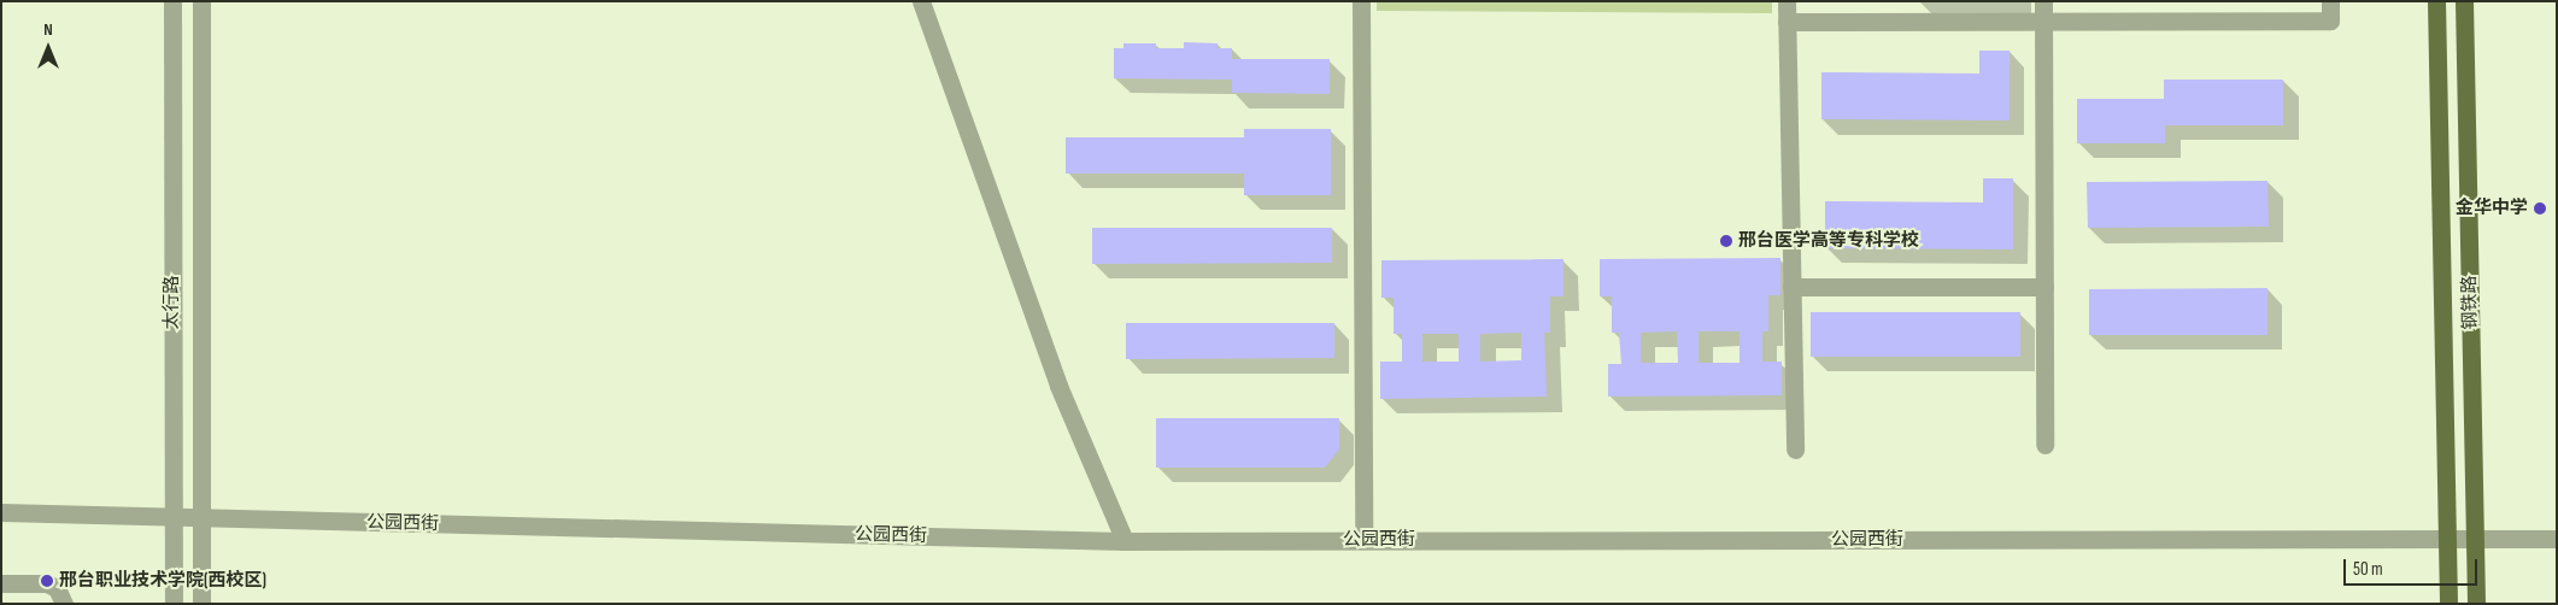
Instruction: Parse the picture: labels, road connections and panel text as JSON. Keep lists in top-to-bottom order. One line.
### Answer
{"streets":{"main road":["钢铁路"],"street":["太行路","公园西街"]},"crossings":[["太行路","公园西街"],["钢铁路","公园西街"]],"places":["金华中学","邢台医学高等专科学校","邢台职业技术学院(西校区)"],"scale_bar":"50 m","north":"top"}
